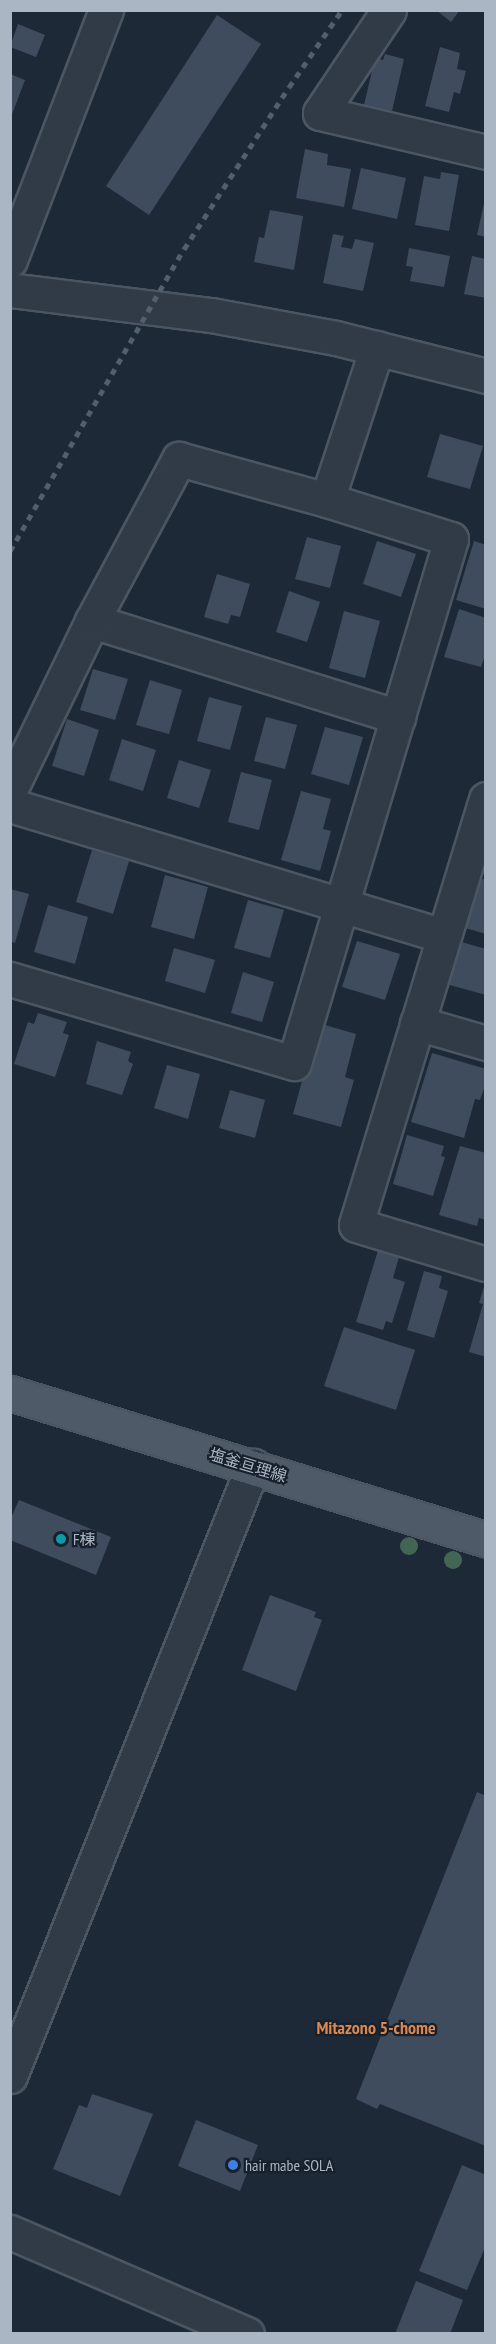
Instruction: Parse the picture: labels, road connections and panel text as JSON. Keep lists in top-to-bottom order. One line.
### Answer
{"streets":{"main road":["塩釜亘理線"]},"districts":["Mitazono 5-chome"],"places":["F棟","hair mabe SOLA"]}
